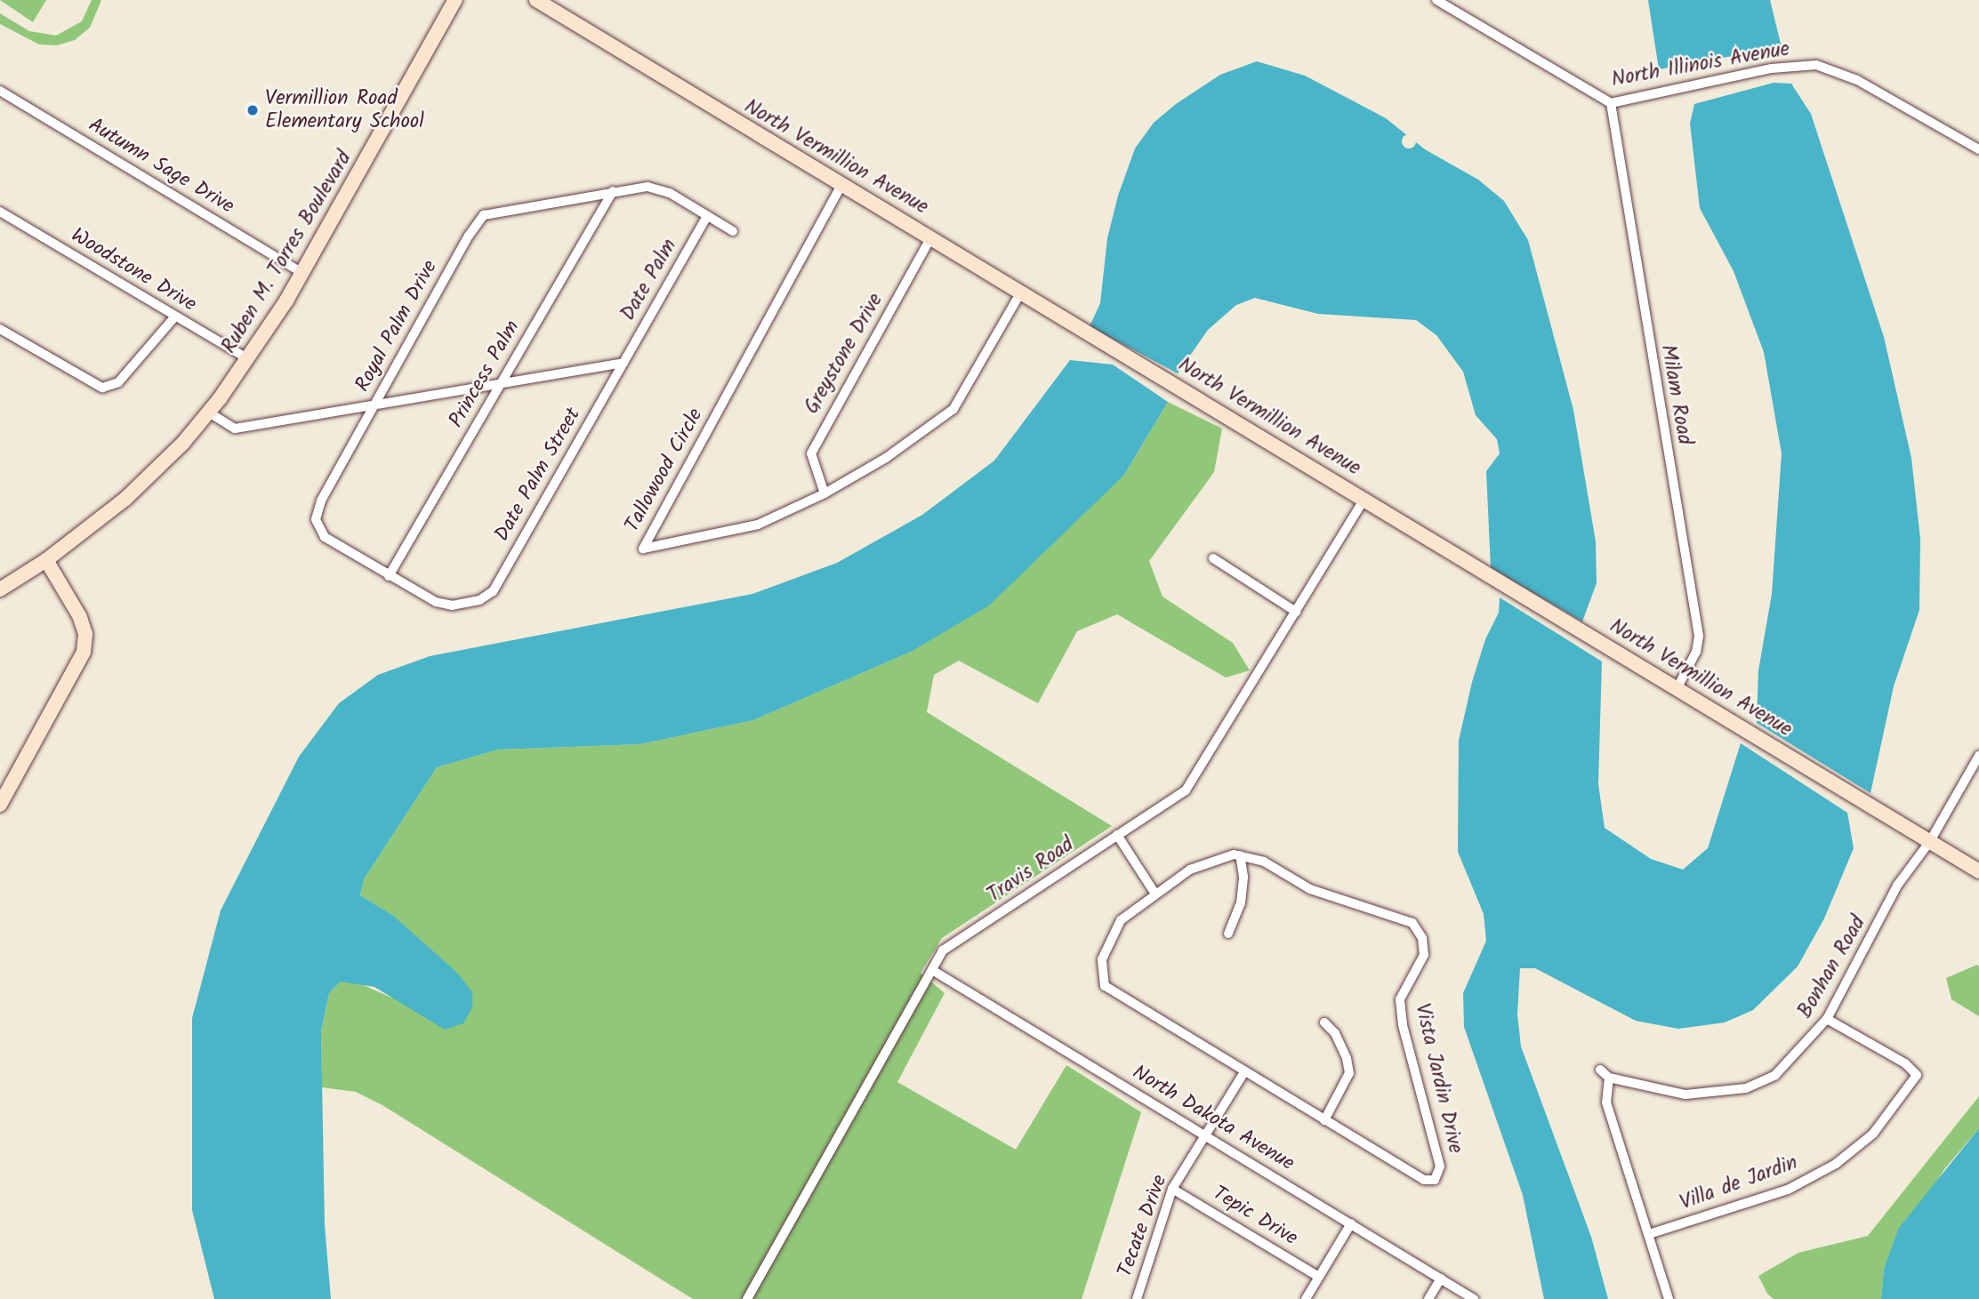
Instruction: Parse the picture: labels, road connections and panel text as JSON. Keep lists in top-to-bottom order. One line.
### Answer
{"streets":{"street":["North Illinois Avenue","North Vermillion Avenue","Autumn Sage Drive","Ruben M. Torres Boulevard","Woodstone Drive","Date Palm","Royal Palm Drive","Greystone Drive","Princess Palm","Milam Road","Tallowood Circle","Date Palm Street","Travis Road","Bonhan Road","Vista Jardin Drive","North Dakota Avenue","Villa de Jardin","Tepic Drive","Tecate Drive"]},"crossings":[["North Illinois Avenue","Milam Road"],["North Vermillion Avenue","Greystone Drive"],["North Vermillion Avenue","Milam Road"],["North Vermillion Avenue","Tallowood Circle"],["North Vermillion Avenue","Travis Road"],["North Vermillion Avenue","Bonhan Road"],["Autumn Sage Drive","Ruben M. Torres Boulevard"],["Ruben M. Torres Boulevard","Woodstone Drive"],["Date Palm","Royal Palm Drive"],["Date Palm","Date Palm Street"],["Royal Palm Drive","Princess Palm"],["Royal Palm Drive","Date Palm Street"],["Greystone Drive","Tallowood Circle"],["Travis Road","North Dakota Avenue"],["Bonhan Road","Villa de Jardin"],["Vista Jardin Drive","Tecate Drive"],["North Dakota Avenue","Tecate Drive"],["Tepic Drive","Tecate Drive"]],"places":["Vermillion Road Elementary School"]}
